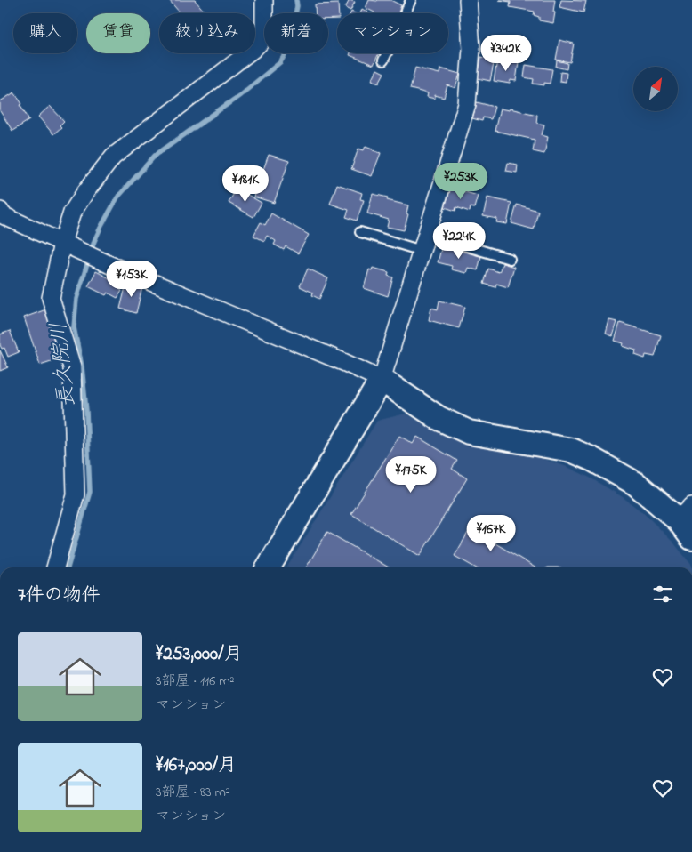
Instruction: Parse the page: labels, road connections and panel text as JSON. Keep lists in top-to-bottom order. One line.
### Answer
{"water":["長久院川"],"north":"top right","page":{"chip":["購入","賃貸","絞り込み","新着","マンション"],"price":["¥342K","¥253K","¥181K","¥224K","¥153K","¥175K","¥167K"],"heading":"7件の物件","list":[{"name":"¥253,000/月","note":"3部屋 · 116 m² · マンション"},{"name":"¥167,000/月","note":"3部屋 · 83 m² · マンション"}]}}
